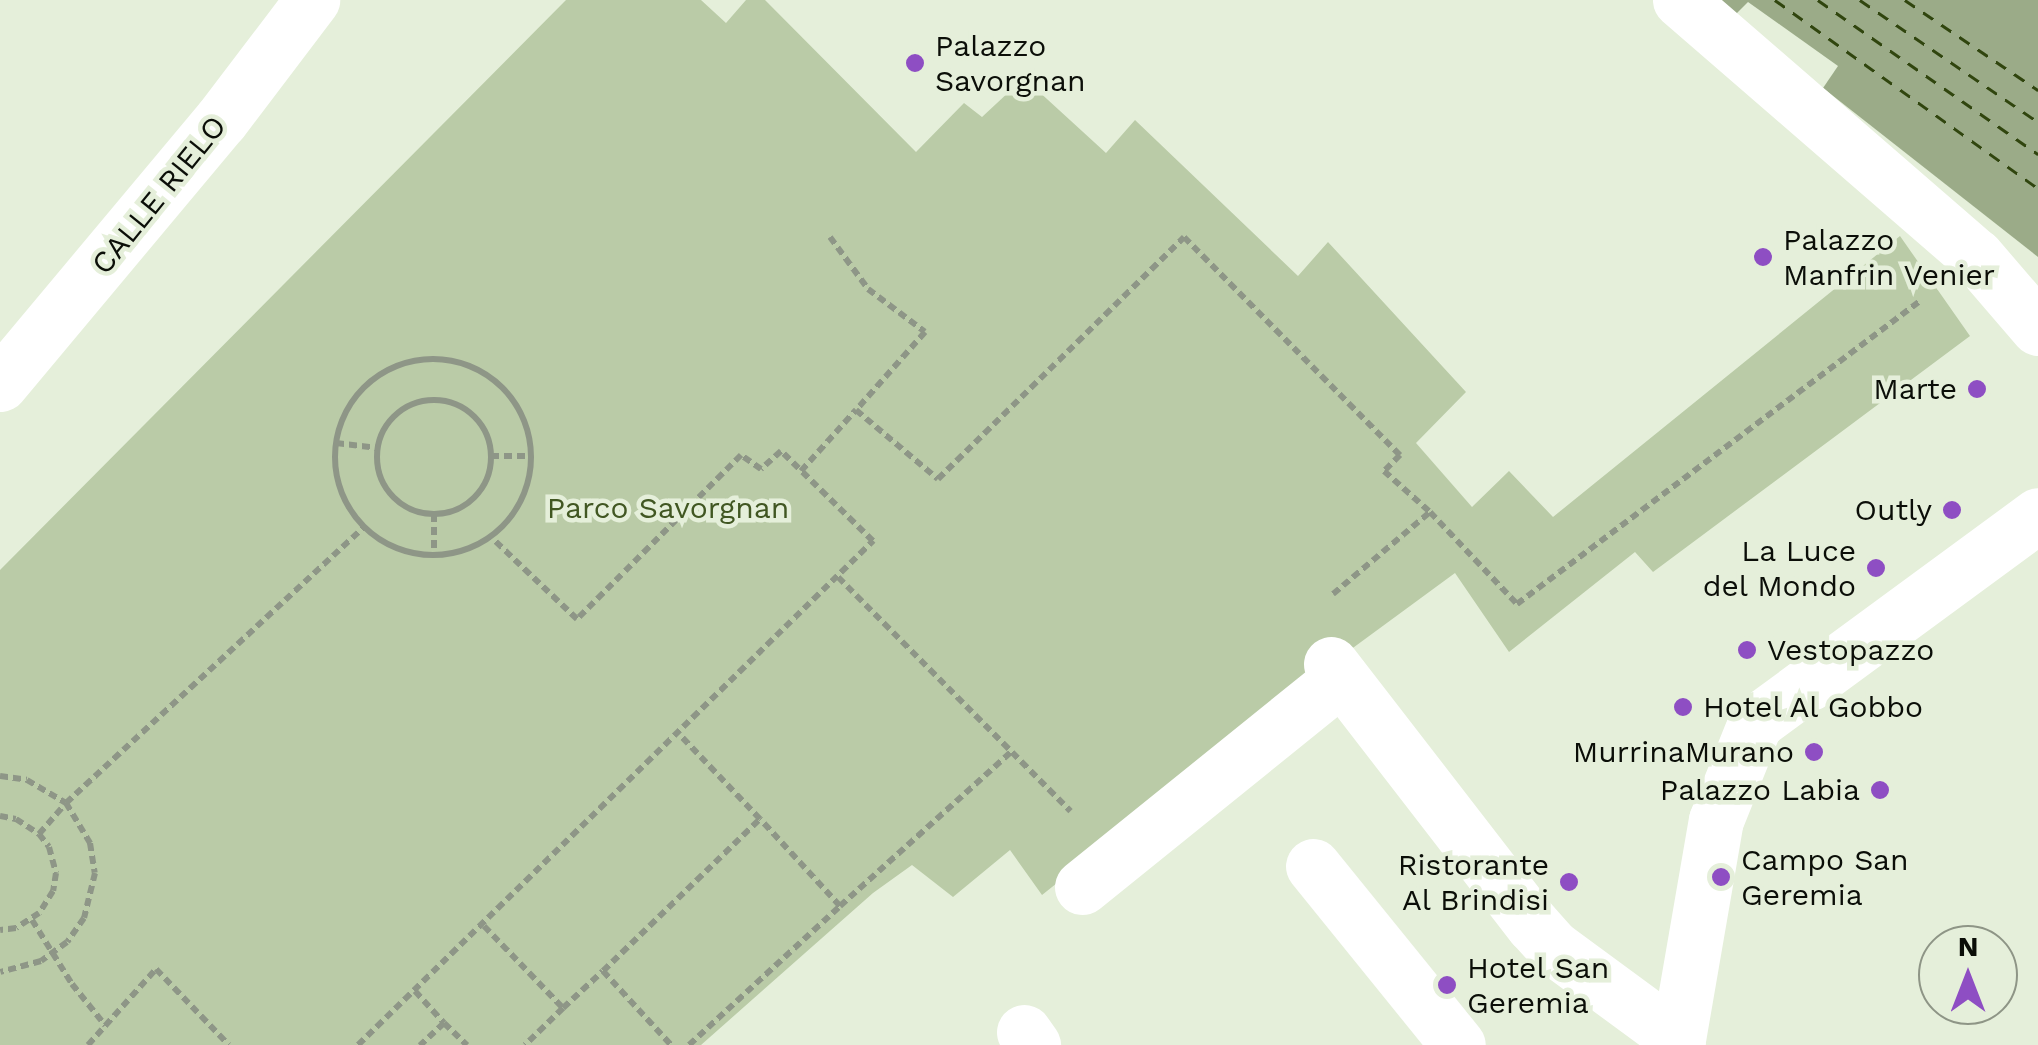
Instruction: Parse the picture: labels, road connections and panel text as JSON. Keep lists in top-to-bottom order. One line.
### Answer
{"streets":{"street":["CALLE RIELO"]},"parks":["Parco Savorgnan"],"places":["Palazzo Savorgnan","Palazzo Manfrin Venier","Marte","Outly","La Luce del Mondo","Vestopazzo","Hotel Al Gobbo","MurrinaMurano","Palazzo Labia","Campo San Geremia","Ristorante Al Brindisi","Hotel San Geremia"],"north":"top"}
